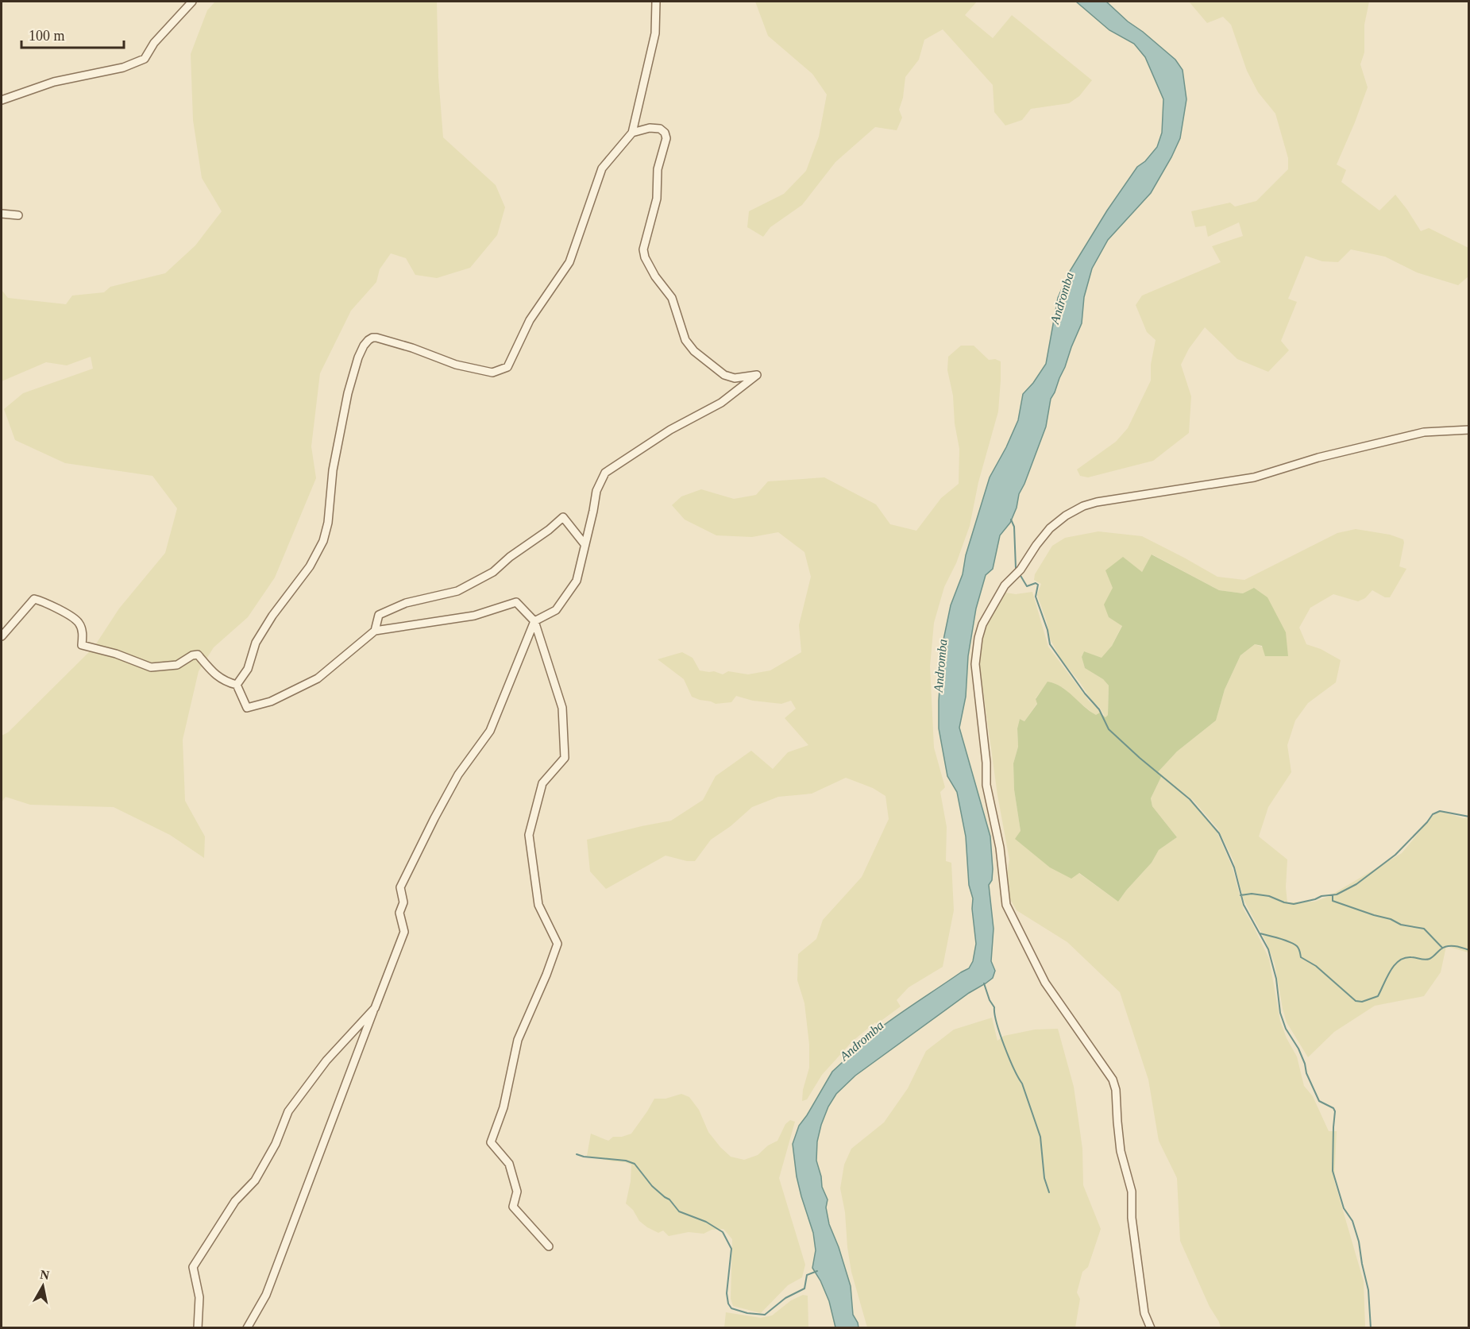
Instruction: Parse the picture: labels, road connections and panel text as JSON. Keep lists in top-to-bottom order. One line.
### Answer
{"water":["Andromba"],"scale_bar":"100 m","north":"top"}
